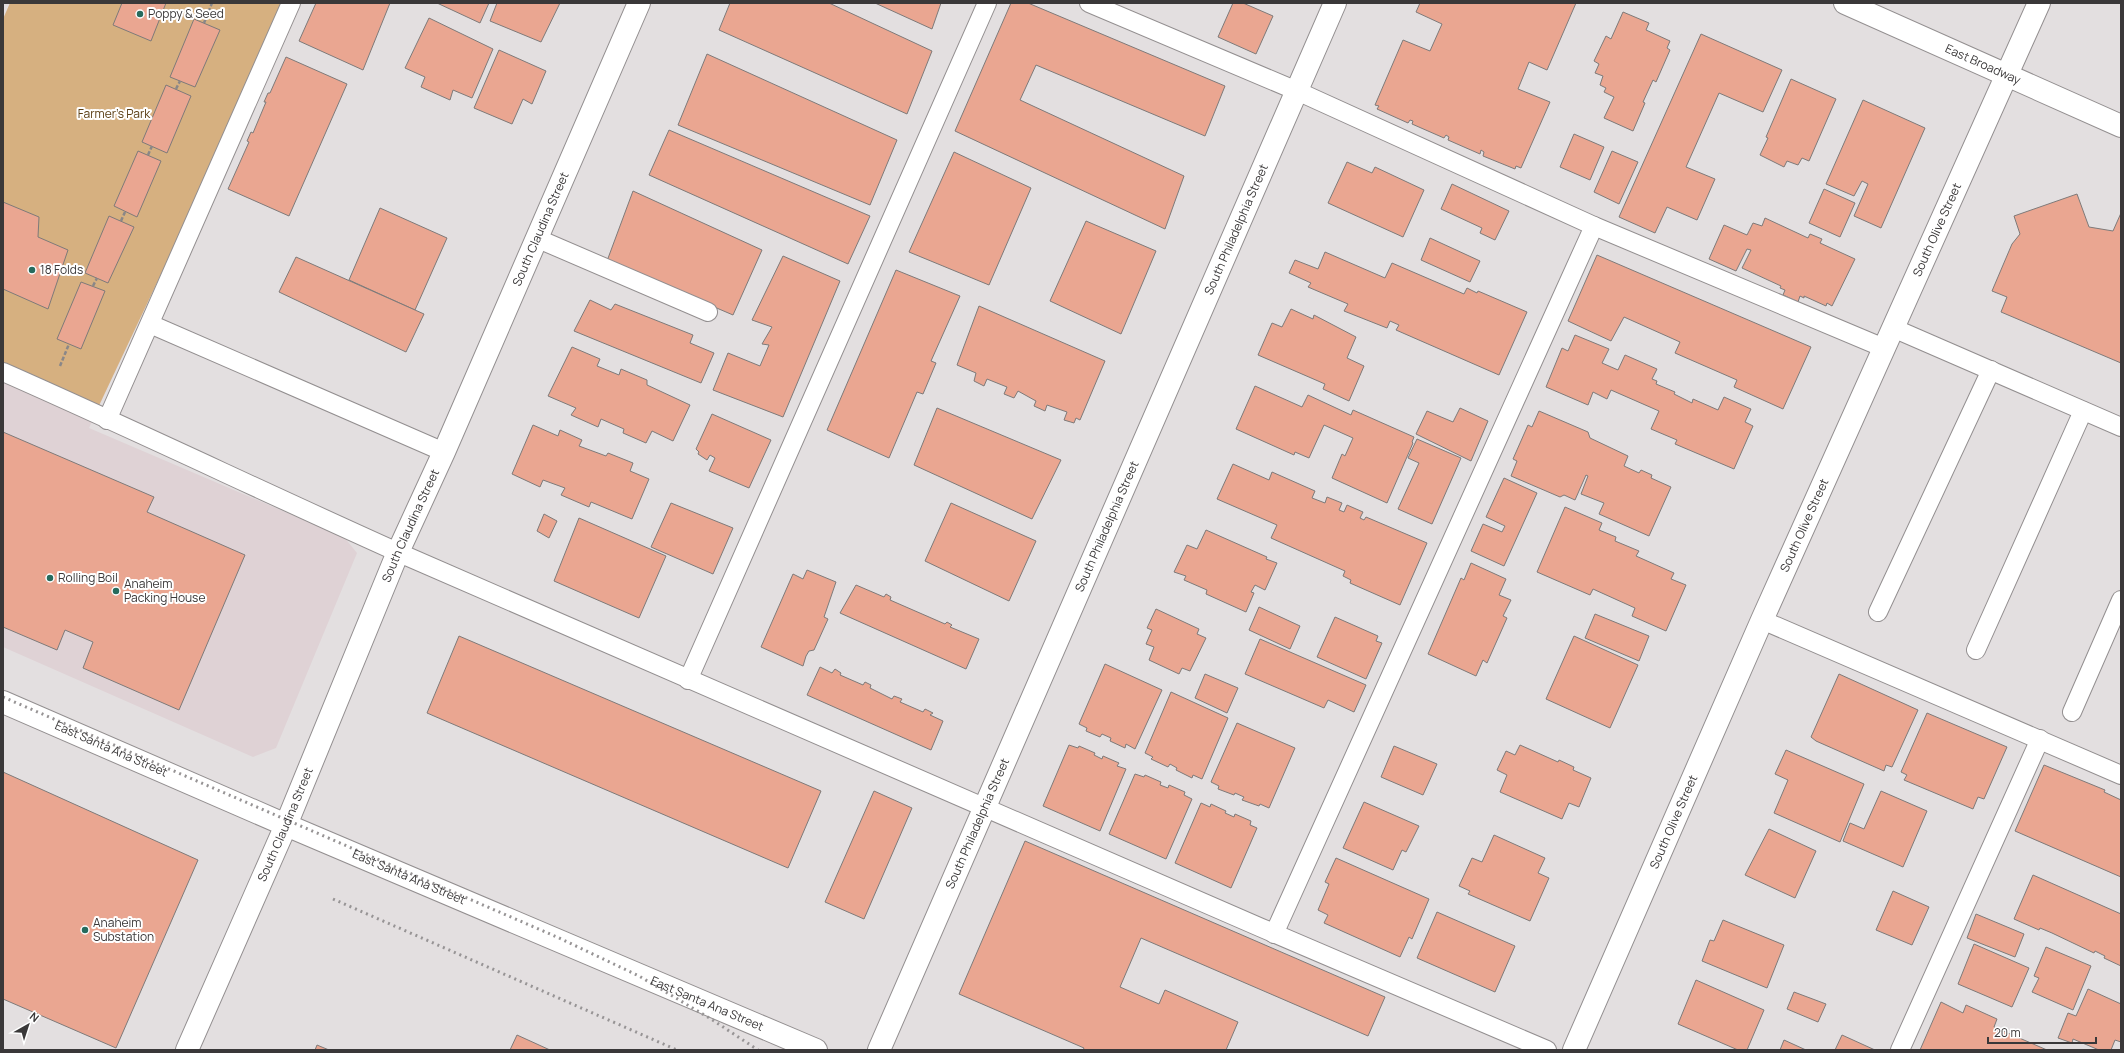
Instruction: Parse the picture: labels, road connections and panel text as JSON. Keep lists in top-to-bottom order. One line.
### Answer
{"streets":{"street":["East Broadway","South Claudina Street","South Philadelphia Street","South Olive Street","East Santa Ana Street"]},"crossings":[["East Broadway","South Olive Street"],["South Claudina Street","East Santa Ana Street"]],"parks":["Farmer's Park"],"places":["Poppy & Seed","18 Folds","Rolling Boil","Anaheim Packing House","Anaheim Substation"],"scale_bar":"20 m","north":"top right"}
